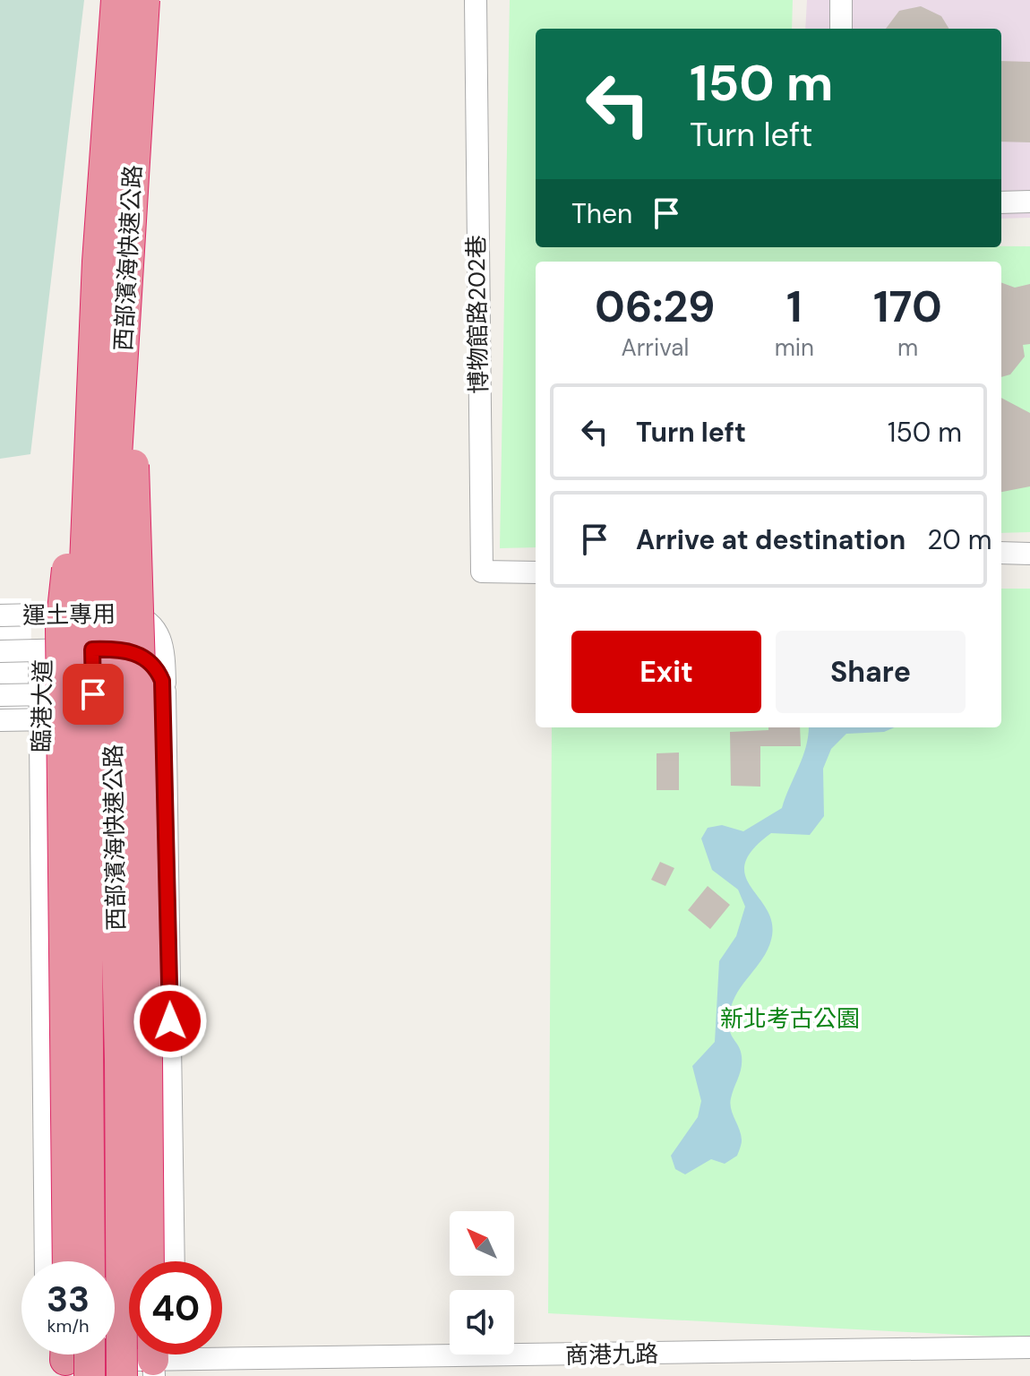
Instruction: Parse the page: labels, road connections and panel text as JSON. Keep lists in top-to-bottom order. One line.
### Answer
{"streets":{"highway":["西部濱海快速公路"],"street":["博物館路202巷","運土專用","臨港大道","商港九路"]},"crossings":[["西部濱海快速公路","商港九路"],["運土專用","臨港大道"]],"parks":["新北考古公園"],"north":"top left","page":{"turn":["150 m","Turn left"],"then":"Then","eta":["06:29","Arrival","1","min","170","m"],"list":[{"name":"Turn left","value":"150 m"},{"name":"Arrive at destination","value":"20 m"}],"buttons":["Exit","Share"],"speed":"33 km/h","limit":"40"}}
